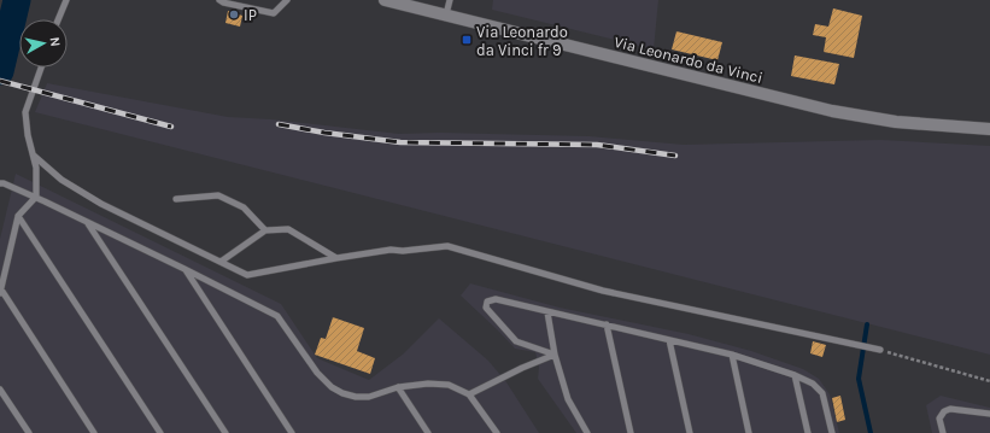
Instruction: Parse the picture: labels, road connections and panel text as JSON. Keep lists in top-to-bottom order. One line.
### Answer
{"streets":{"main road":["Via Leonardo da Vinci"]},"places":{"other":["IP"],"transit":["Via Leonardo da Vinci fr 9"]},"north":"right"}
